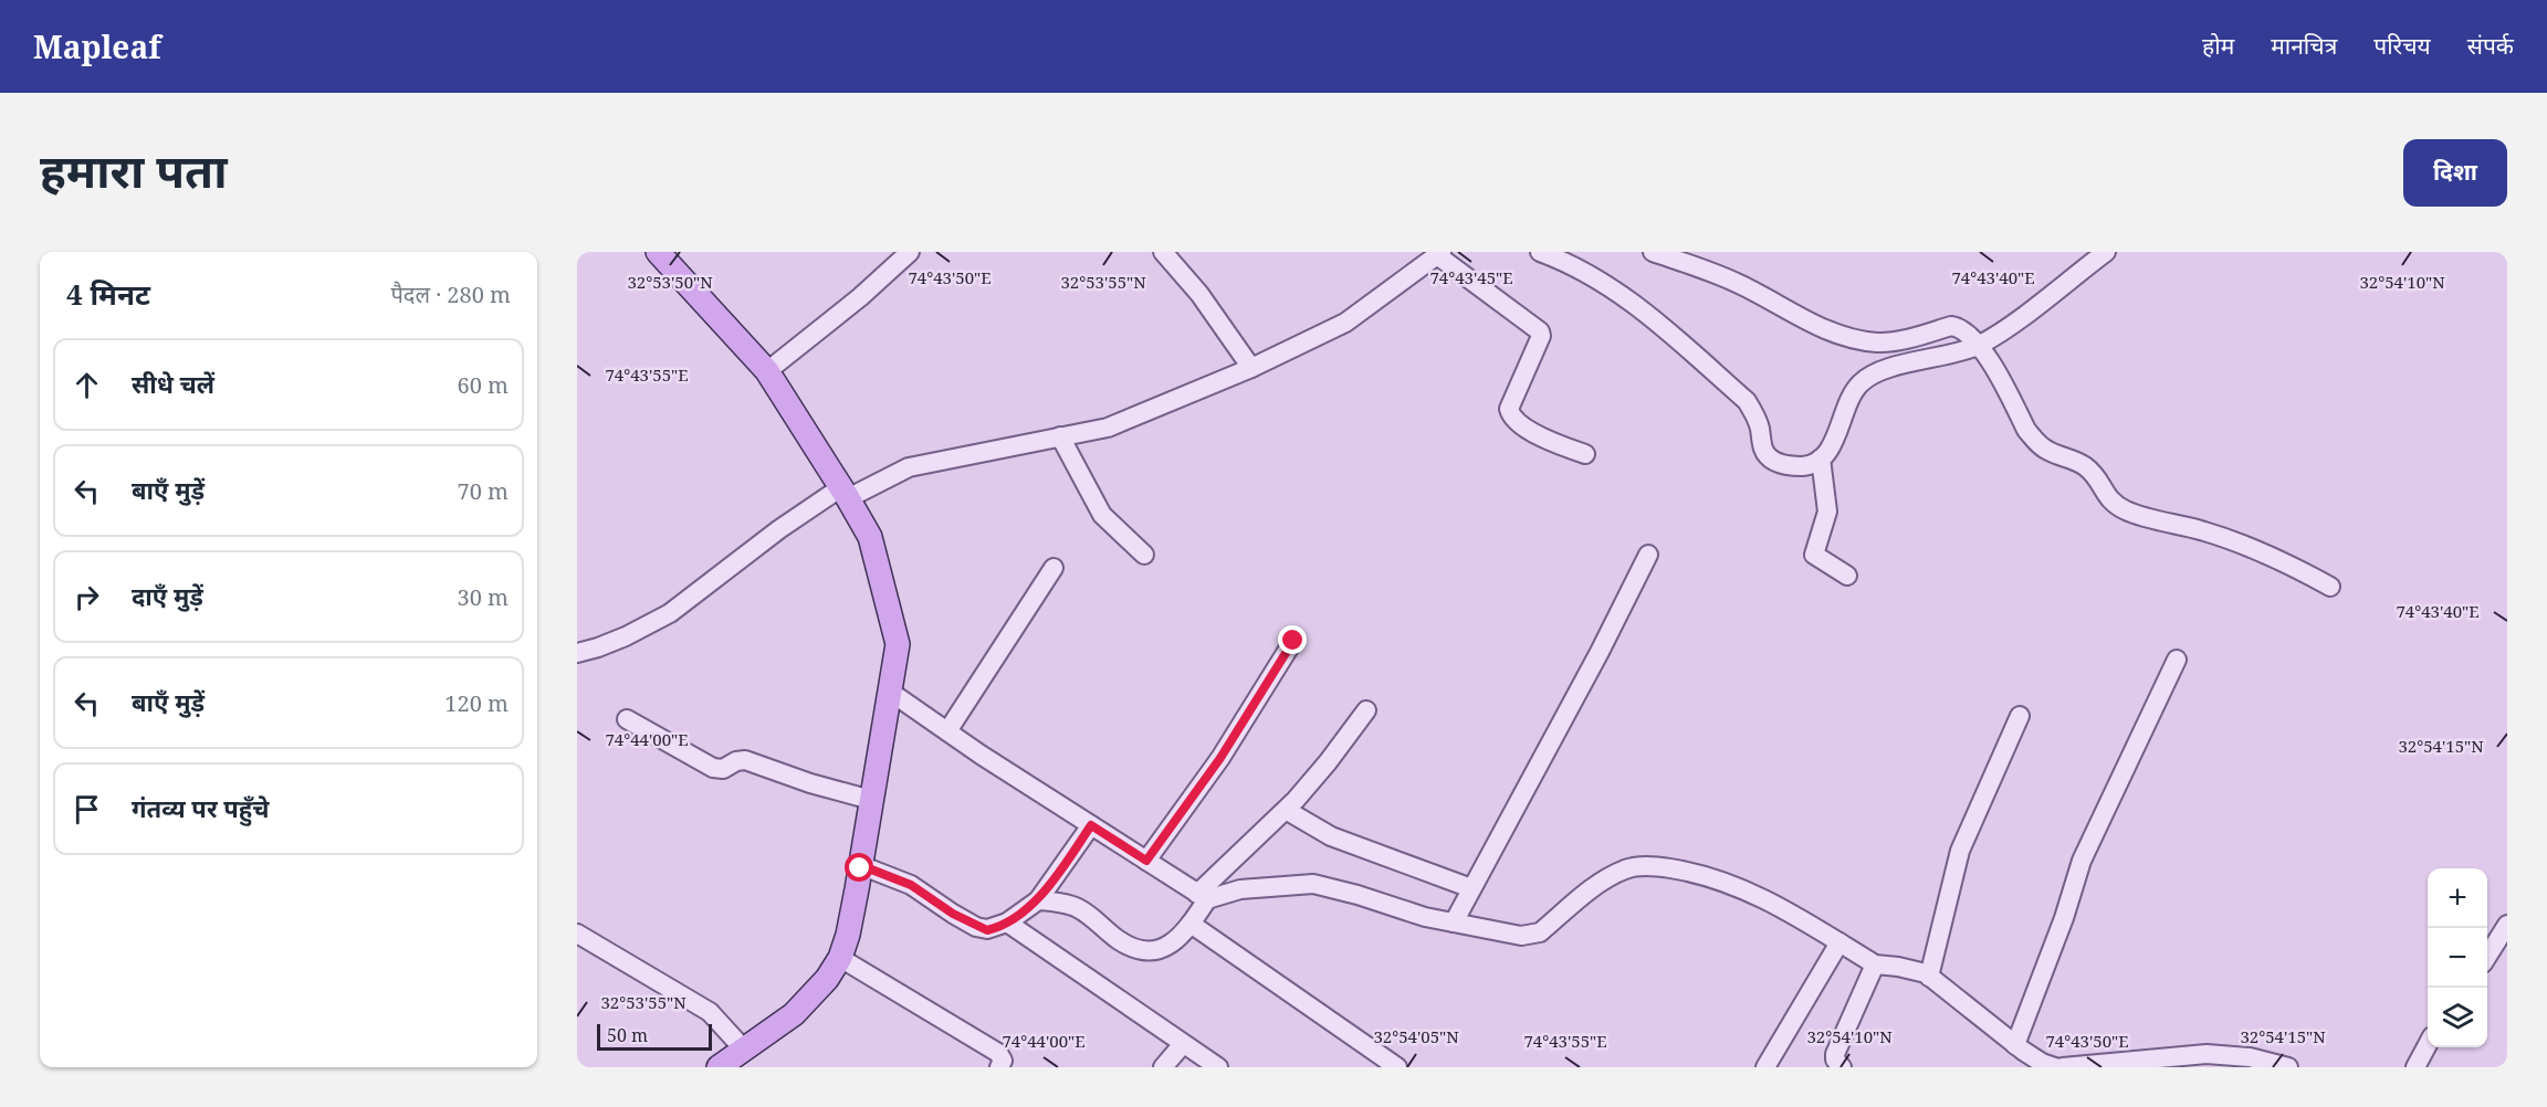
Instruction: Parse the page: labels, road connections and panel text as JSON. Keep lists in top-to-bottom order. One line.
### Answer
{"scale_bar":"50 m","page":{"header":"Mapleaf","nav":["होम","मानचित्र","परिचय","संपर्क"],"title":"हमारा पता","buttons":"दिशा","heading":["4 मिनट","पैदल · 280 m"],"list":[["सीधे चलें","60 m"],["बाएँ मुड़ें","70 m"],["दाएँ मुड़ें","30 m"],["बाएँ मुड़ें","120 m"],"गंतव्य पर पहुँचे"],"map_buttons":["+","−"],"scale":"50 m"},"coordinates":["74°43'50\"E","74°43'45\"E","74°43'40\"E","32°53'50\"N","32°53'55\"N","32°54'10\"N","74°43'55\"E","74°44'00\"E","32°54'15\"N","32°54'05\"N"]}
